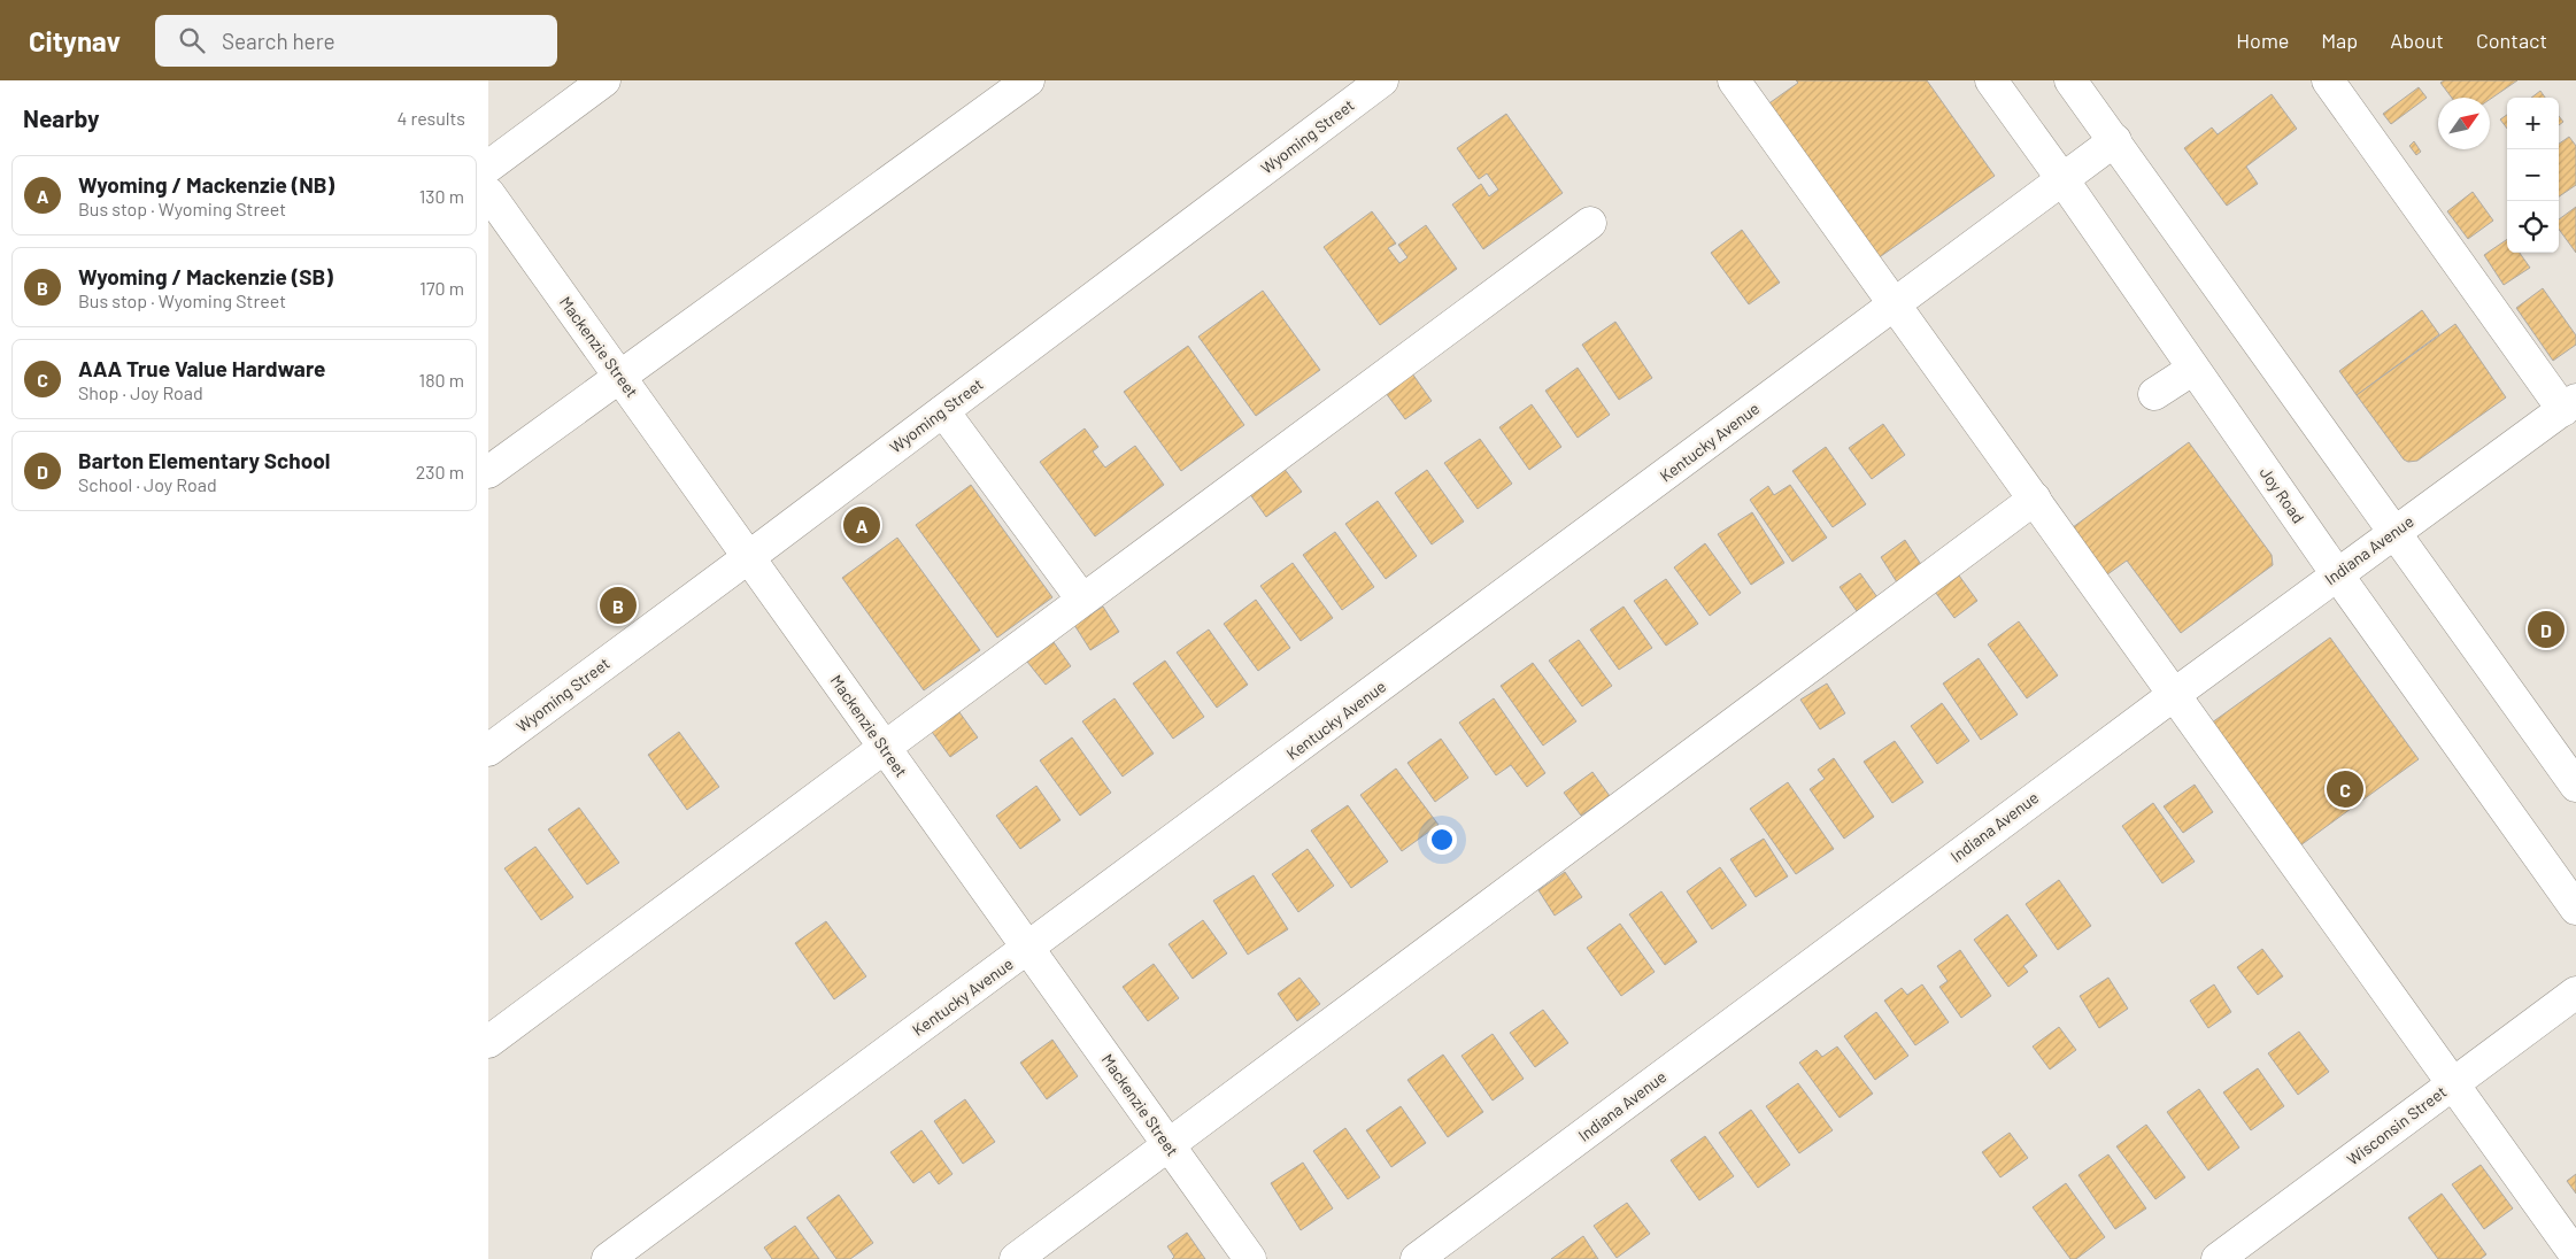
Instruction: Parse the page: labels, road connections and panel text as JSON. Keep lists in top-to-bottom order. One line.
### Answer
{"streets":{"street":["Wyoming Street","Mackenzie Street","Kentucky Avenue","Joy Road","Indiana Avenue","Wisconsin Street"]},"crossings":[["Wyoming Street","Mackenzie Street"],["Mackenzie Street","Kentucky Avenue"],["Kentucky Avenue","Joy Road"],["Joy Road","Indiana Avenue"]],"north":"top right","page":{"header":"Citynav","search":"Search here","nav":["Home","Map","About","Contact"],"heading":["Nearby","4 results"],"map_buttons":["+","−"],"list":[{"mark":"A","name":"Wyoming / Mackenzie (NB)","note":"Bus stop · Wyoming Street","value":"130 m"},{"mark":"B","name":"Wyoming / Mackenzie (SB)","note":"Bus stop · Wyoming Street","value":"170 m"},{"mark":"C","name":"AAA True Value Hardware","note":"Shop · Joy Road","value":"180 m"},{"mark":"D","name":"Barton Elementary School","note":"School · Joy Road","value":"230 m"}],"pins":["A","B","D","C"]}}
